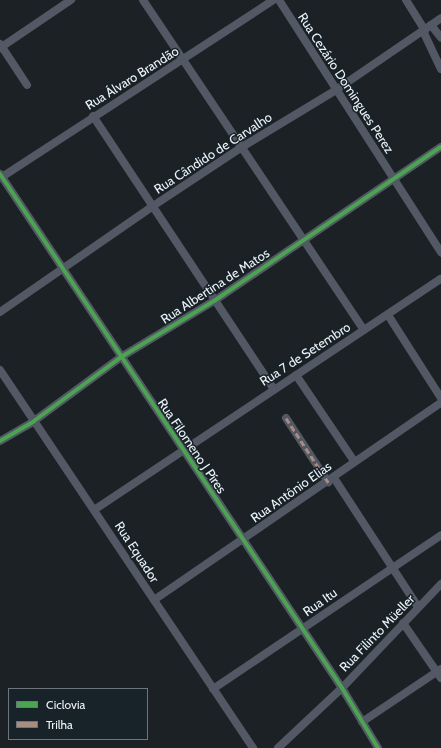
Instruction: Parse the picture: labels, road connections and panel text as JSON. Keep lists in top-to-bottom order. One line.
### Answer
{"streets":{"street":["Rua Álvaro Brandão","Rua Cezário Domingues Perez","Rua Cândido de Carvalho","Rua Albertina de Matos","Rua 7 de Setembro","Rua Filomeno J Píres","Rua Antônio Elias","Rua Equador","Rua Itu","Rua Filinto Müeller"]},"crossings":[["Rua Álvaro Brandão","Rua Filomeno J Píres"],["Rua Cezário Domingues Perez","Rua Cândido de Carvalho"],["Rua Cezário Domingues Perez","Rua Albertina de Matos"],["Rua Cândido de Carvalho","Rua Filomeno J Píres"],["Rua Albertina de Matos","Rua Filomeno J Píres"],["Rua Albertina de Matos","Rua Equador"],["Rua 7 de Setembro","Rua Filomeno J Píres"],["Rua 7 de Setembro","Rua Equador"],["Rua Filomeno J Píres","Rua Antônio Elias"],["Rua Filomeno J Píres","Rua Itu"],["Rua Filomeno J Píres","Rua Filinto Müeller"],["Rua Antônio Elias","Rua Equador"],["Rua Equador","Rua Itu"]],"legend":["Ciclovia","Trilha"]}
